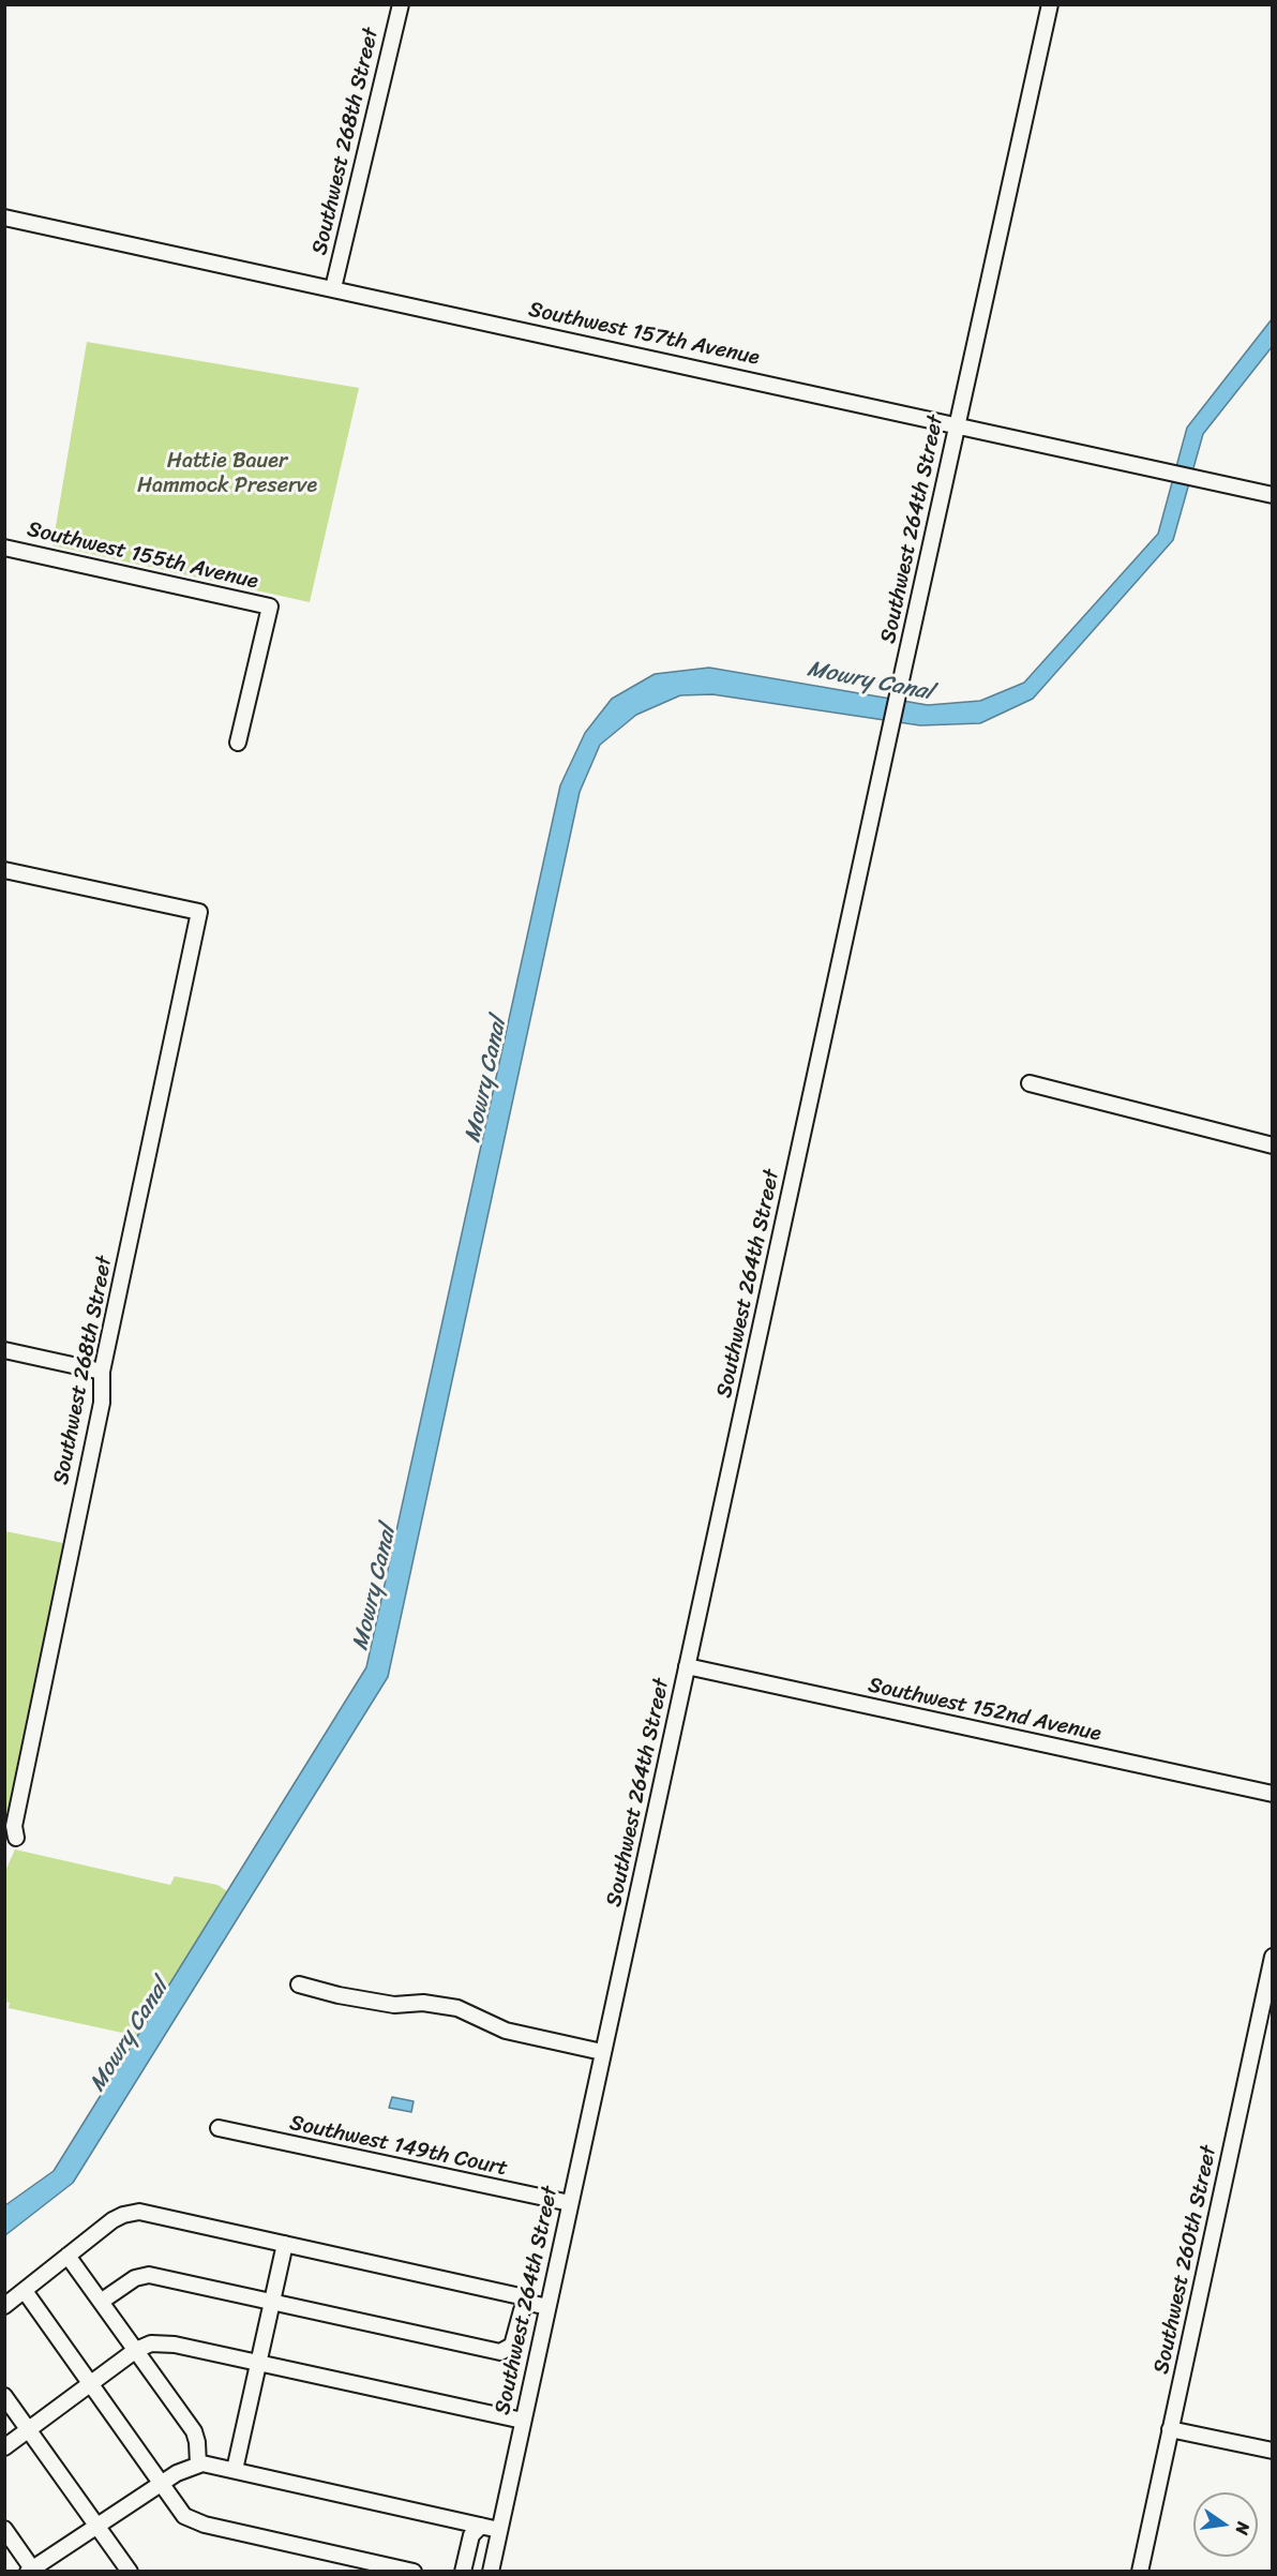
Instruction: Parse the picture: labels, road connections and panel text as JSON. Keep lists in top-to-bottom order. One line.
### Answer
{"streets":{"street":["Southwest 268th Street","Southwest 157th Avenue","Southwest 264th Street","Southwest 155th Avenue","Southwest 152nd Avenue","Southwest 149th Court","Southwest 260th Street"]},"crossings":[["Southwest 268th Street","Southwest 157th Avenue"],["Southwest 157th Avenue","Southwest 264th Street"],["Southwest 264th Street","Southwest 152nd Avenue"],["Southwest 264th Street","Southwest 149th Court"]],"water":["Mowry Canal"],"parks":["Hattie Bauer Hammock Preserve"],"north":"right"}
